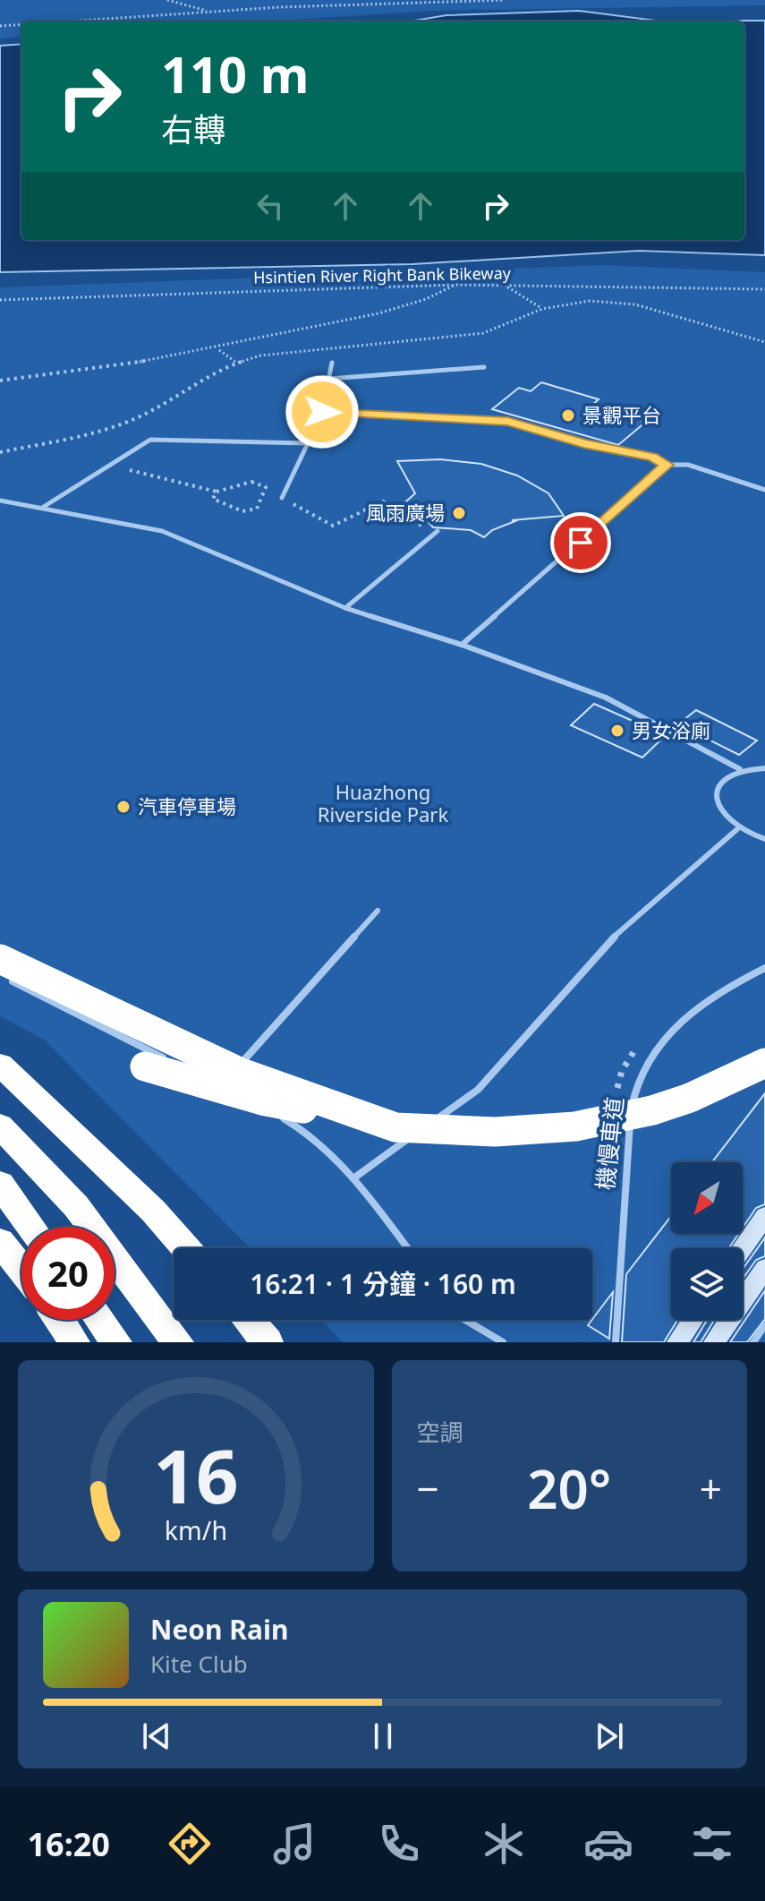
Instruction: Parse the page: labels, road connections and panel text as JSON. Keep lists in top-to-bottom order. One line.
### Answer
{"streets":{"lane":["機慢車道"],"path":["Hsintien River Right Bank Bikeway"]},"parks":["Huazhong Riverside Park"],"places":["景觀平台","風雨廣場","男女浴廁","汽車停車場"],"north":"bottom left","page":{"turn":["110 m","右轉"],"limit":"20","trip":"16:21 · 1 分鐘 · 160 m","tile":"空調","heat":["−","20°","+"],"song":["Neon Rain","Kite Club"],"tabs":"16:20","gauge":["16","km/h"]}}
